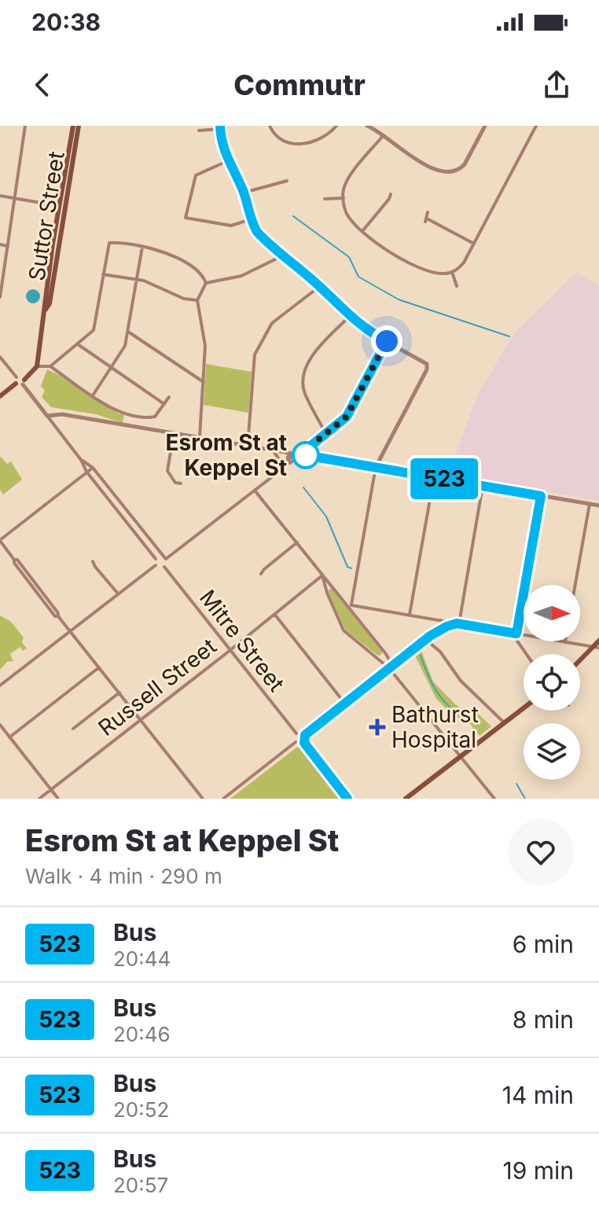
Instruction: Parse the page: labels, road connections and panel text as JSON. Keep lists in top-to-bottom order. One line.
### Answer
{"streets":{"main road":["Suttor Street"],"street":["Mitre Street","Russell Street"]},"crossings":[["Mitre Street","Russell Street"]],"places":{"other":["Esrom St at Keppel St"],"health":["Bathurst Hospital"]},"lines":["bus line 523"],"north":"right","page":{"status":"20:38","header":"Commutr","on_map":"523","heading":["Esrom St at Keppel St","Walk · 4 min · 290 m"],"list":[{"mark":"523","name":"Bus","note":"20:44","value":"6 min"},{"mark":"523","name":"Bus","note":"20:46","value":"8 min"},{"mark":"523","name":"Bus","note":"20:52","value":"14 min"},{"mark":"523","name":"Bus","note":"20:57","value":"19 min"}]}}
